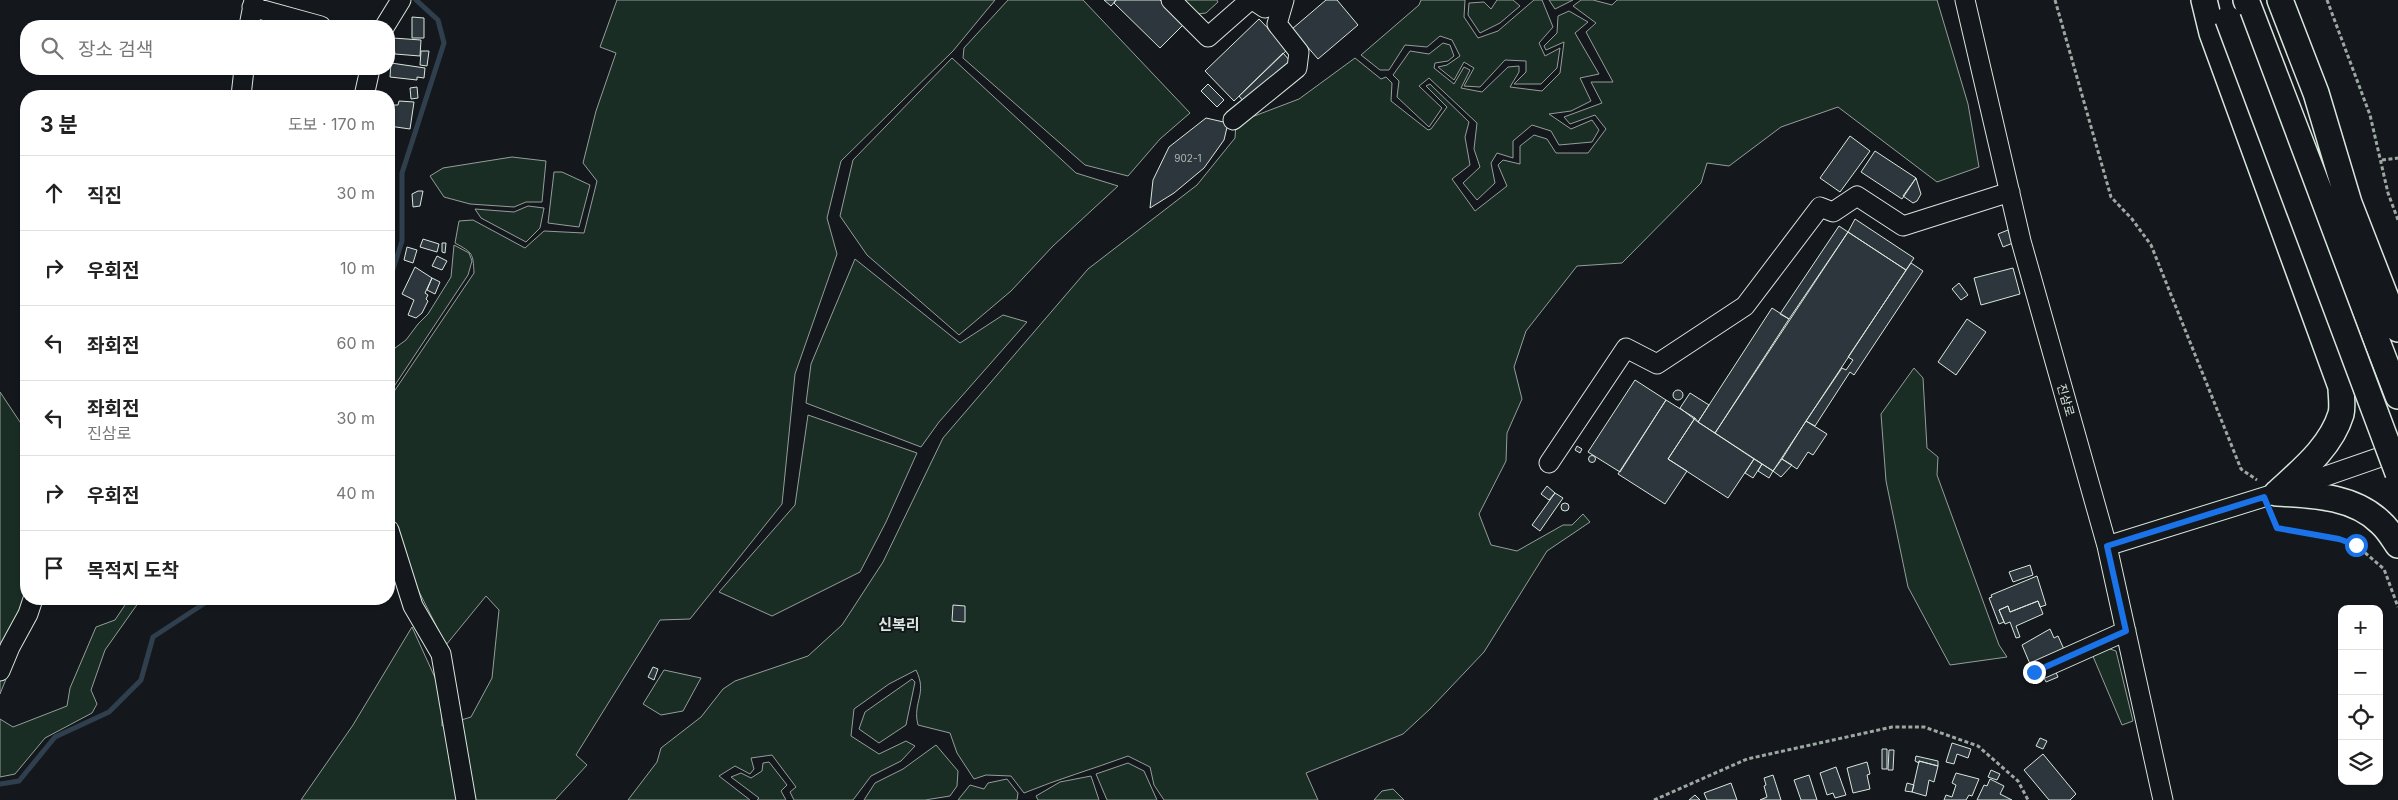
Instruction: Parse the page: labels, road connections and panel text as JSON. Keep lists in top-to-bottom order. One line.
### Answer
{"streets":{"street":["진삼로"]},"districts":["신복리"],"house_numbers":["902-1"],"page":{"search":"장소 검색","heading":["3 분","도보 · 170 m"],"list":[["직진","30 m"],["우회전","10 m"],["좌회전","60 m"],["좌회전","진삼로","30 m"],["우회전","40 m"],"목적지 도착"],"map_buttons":["+","−"]}}
